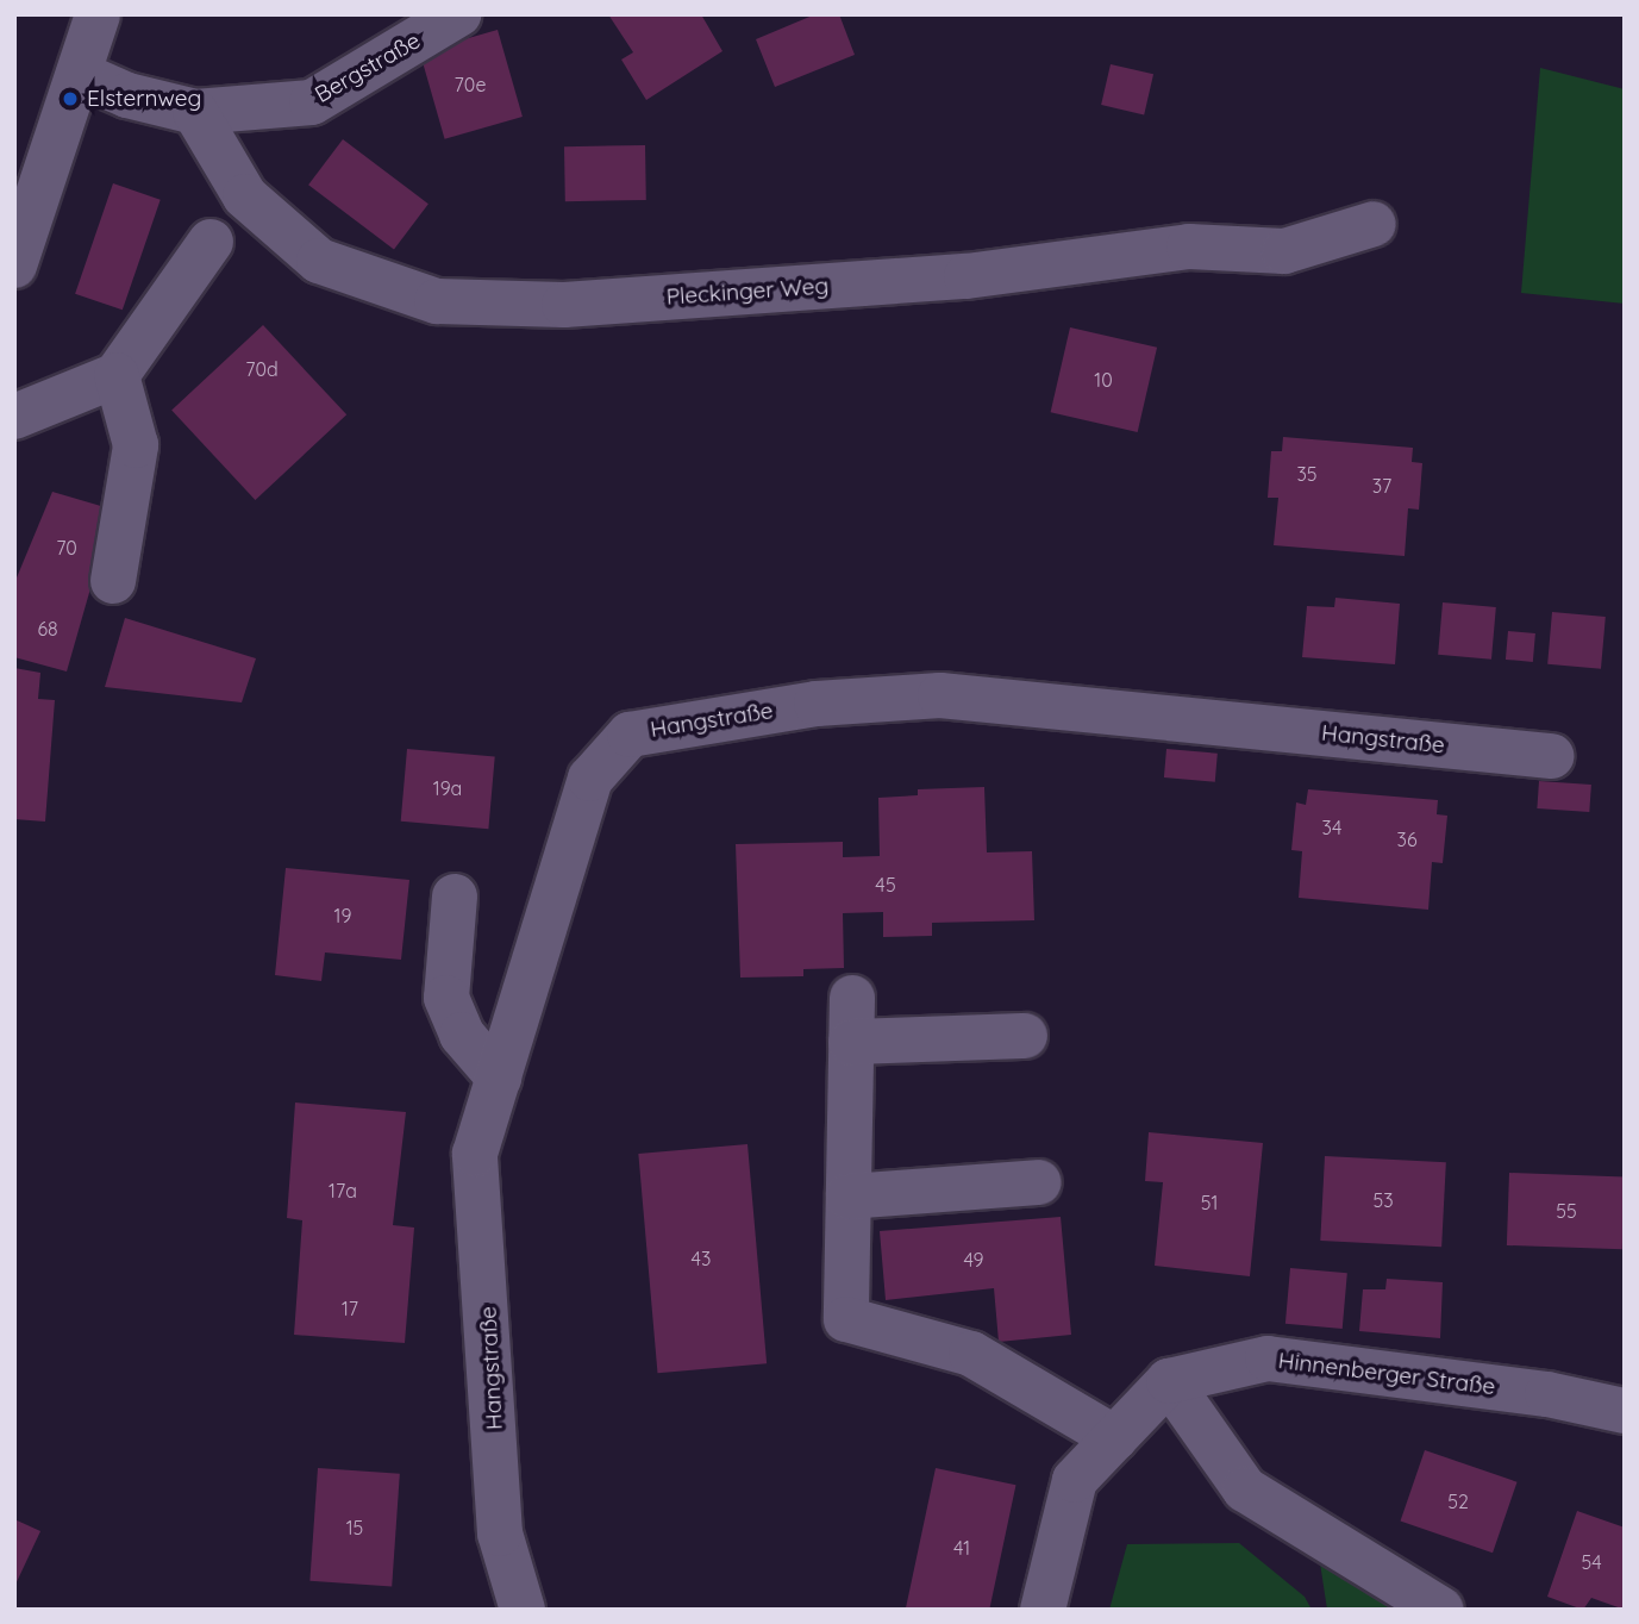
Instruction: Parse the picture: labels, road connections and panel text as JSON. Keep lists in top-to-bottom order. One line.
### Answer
{"streets":{"street":["Bergstraße","Pleckinger Weg","Hangstraße","Hinnenberger Straße"]},"crossings":[["Bergstraße","Pleckinger Weg"]],"places":["Elsternweg"],"house_numbers":["70e","70d","10","35","37","70","68","19a","34","36","45","19","17a","53","51","55","43","49","17","52","15","41","54"]}
